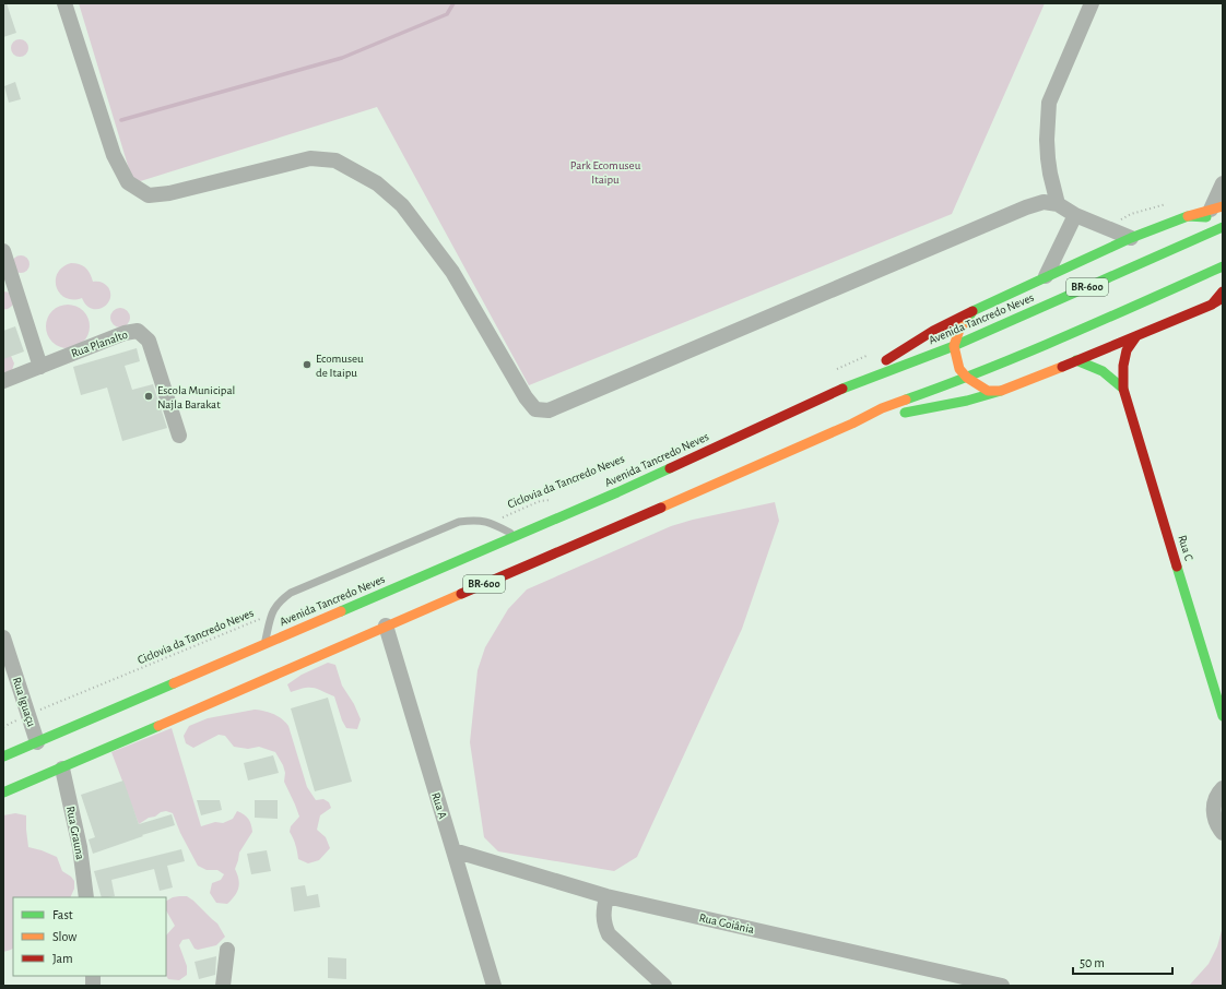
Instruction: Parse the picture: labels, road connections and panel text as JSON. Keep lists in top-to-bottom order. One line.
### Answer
{"streets":{"main road":["BR-600","Avenida Tancredo Neves","Rua C"],"street":["Rua Planalto","Rua Iguaçu","Rua A","Rua Grauna","Rua Goiânia"],"path":["Ciclovia da Tancredo Neves"]},"crossings":[["BR-600","Rua A"],["BR-600","Rua Grauna"],["Avenida Tancredo Neves","Rua Iguaçu"],["Ciclovia da Tancredo Neves","Rua Iguaçu"],["Rua A","Rua Goiânia"]],"parks":["Park Ecomuseu Itaipu"],"places":["Ecomuseu de Itaipu","Escola Municipal Najla Barakat"],"legend":["Fast","Slow","Jam"],"scale_bar":"50 m"}
